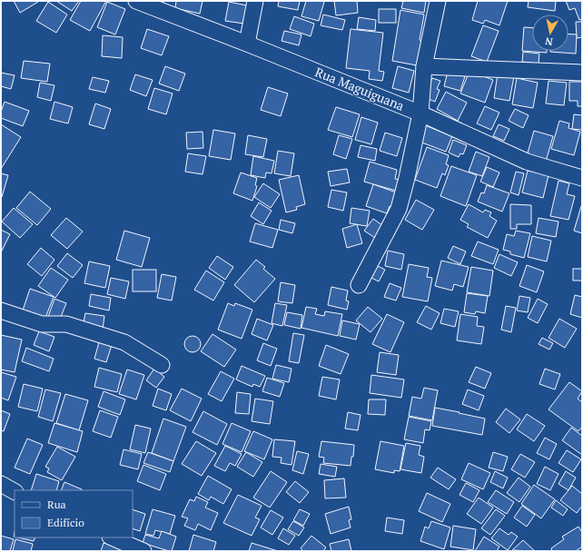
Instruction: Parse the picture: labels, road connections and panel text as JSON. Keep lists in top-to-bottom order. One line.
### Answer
{"streets":{"street":["Rua Maguiguana"]},"legend":["Rua","Edifício"],"north":"bottom"}
